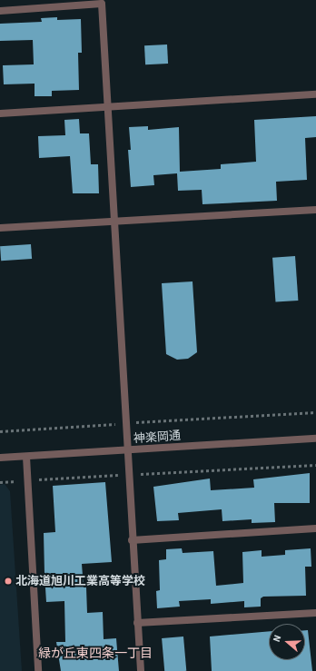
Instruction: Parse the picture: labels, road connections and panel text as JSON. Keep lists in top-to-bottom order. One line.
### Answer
{"streets":{"street":["神楽岡通"]},"districts":["緑が丘東四条一丁目"],"places":["北海道旭川工業高等学校"],"north":"left"}
